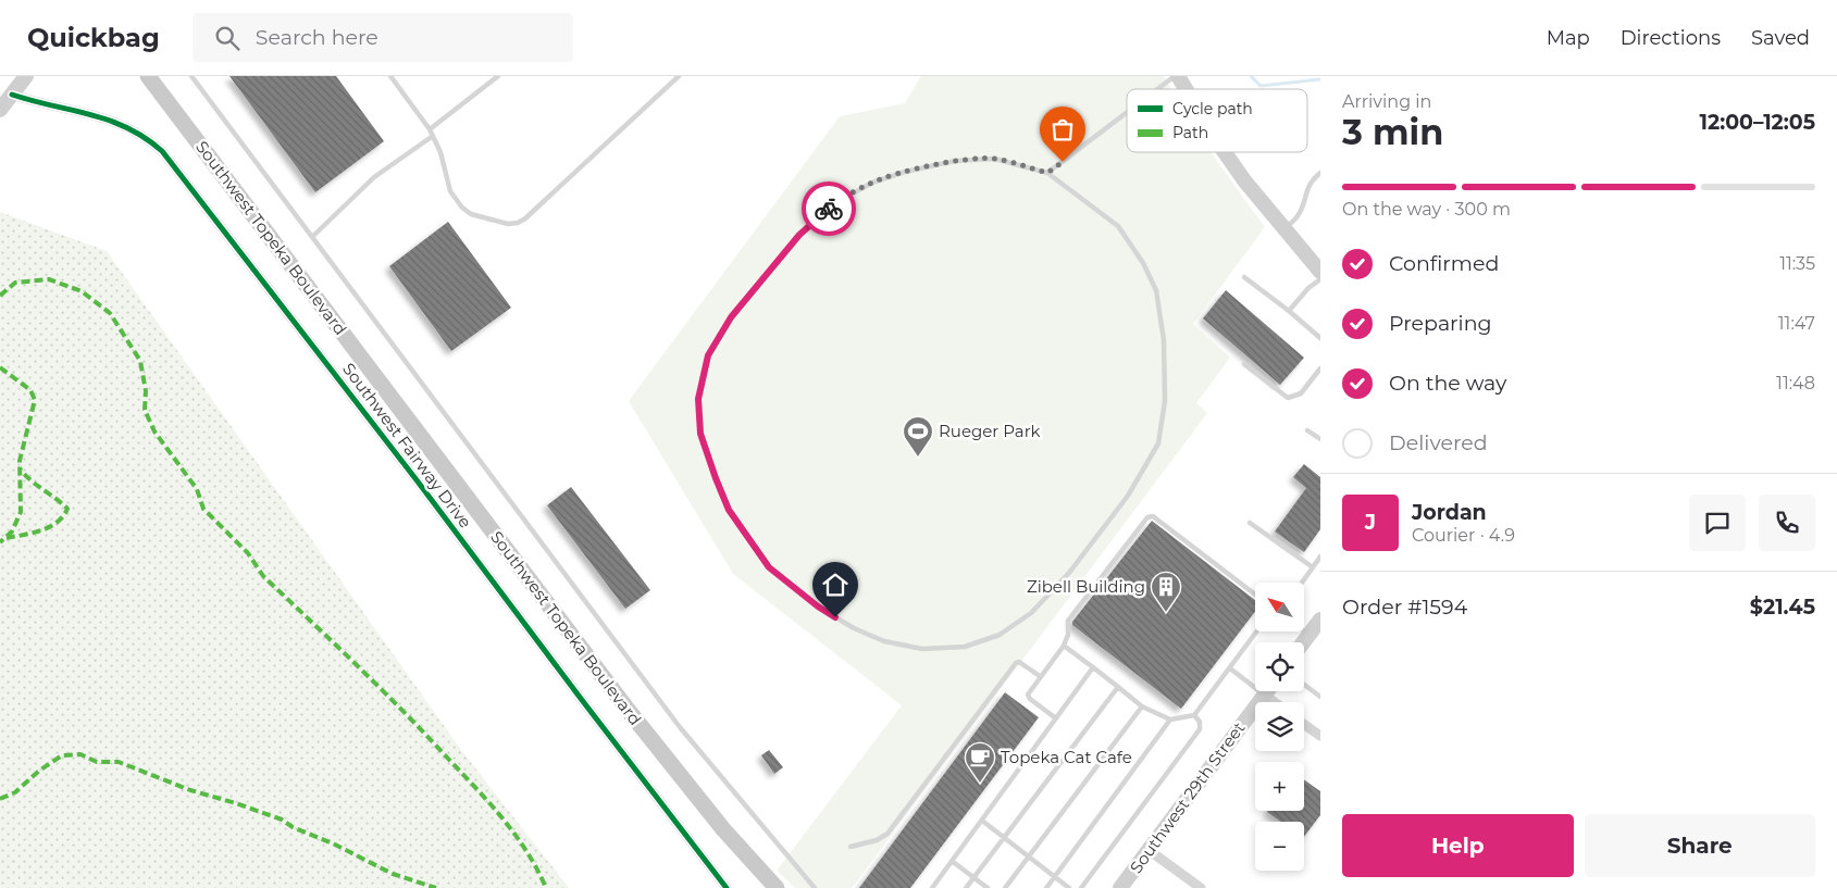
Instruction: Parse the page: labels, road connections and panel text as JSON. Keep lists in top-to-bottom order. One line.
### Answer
{"streets":{"main road":["Southwest Topeka Boulevard","Southwest 29th Street"],"street":["Southwest Fairway Drive"]},"places":{"sports":["Rueger Park"],"building":["Zibell Building"],"cafe":["Topeka Cat Cafe"]},"legend":["Cycle path","Path"],"north":"top left","page":{"header":"Quickbag","search":"Search here","nav":["Map","Directions","Saved"],"heading":["3 min","Arriving in","12:00–12:05"],"panel":["Jordan","Courier · 4.9","Order #1594","$21.45"],"bar":"On the way · 300 m","list":[["Confirmed","11:35"],["Preparing","11:47"],["On the way","11:48"],"Delivered"],"round":"J","map_buttons":["+","−"],"buttons":["Help","Share"]}}
